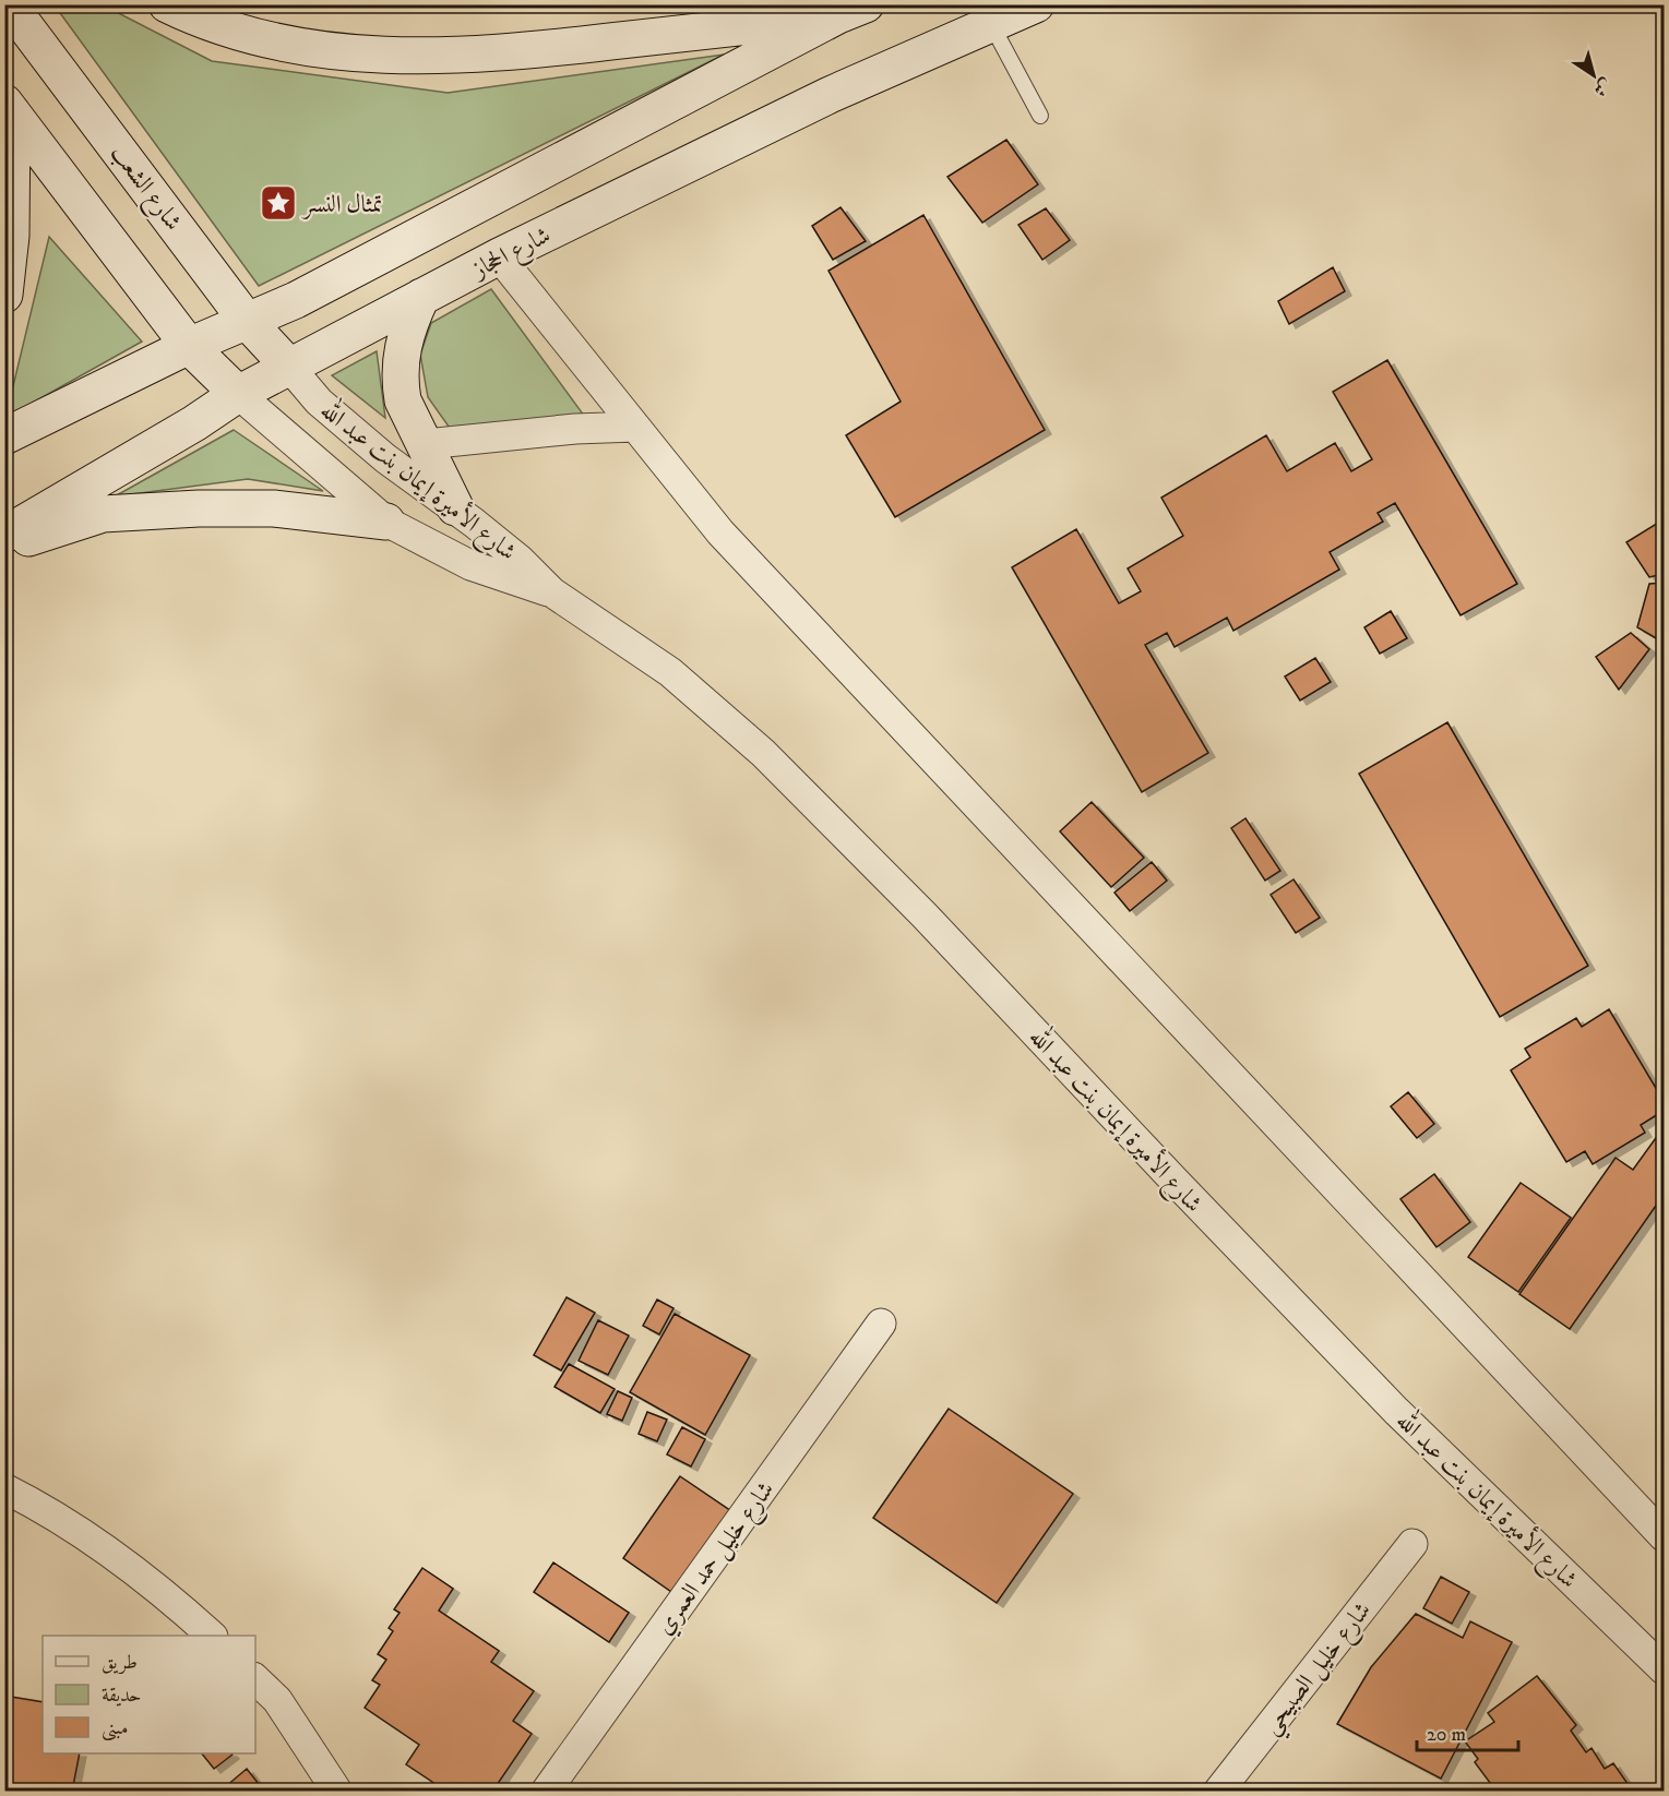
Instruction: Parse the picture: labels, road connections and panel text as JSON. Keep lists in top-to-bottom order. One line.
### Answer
{"streets":{"main road":["شارع الشعب","شارع الحجاز"],"street":["شارع الأميرة إيمان بنت عبد الله","شارع خليل حمد العمري","شارع خليل الصبيحي"]},"crossings":[["شارع الشعب","شارع الحجاز"],["شارع الشعب","شارع الأميرة إيمان بنت عبد الله"],["شارع الحجاز","شارع الأميرة إيمان بنت عبد الله"]],"places":{"place":["تمثال النسر"]},"legend":["طريق","حديقة","مبنى"],"scale_bar":"20 m","north":"bottom right"}
